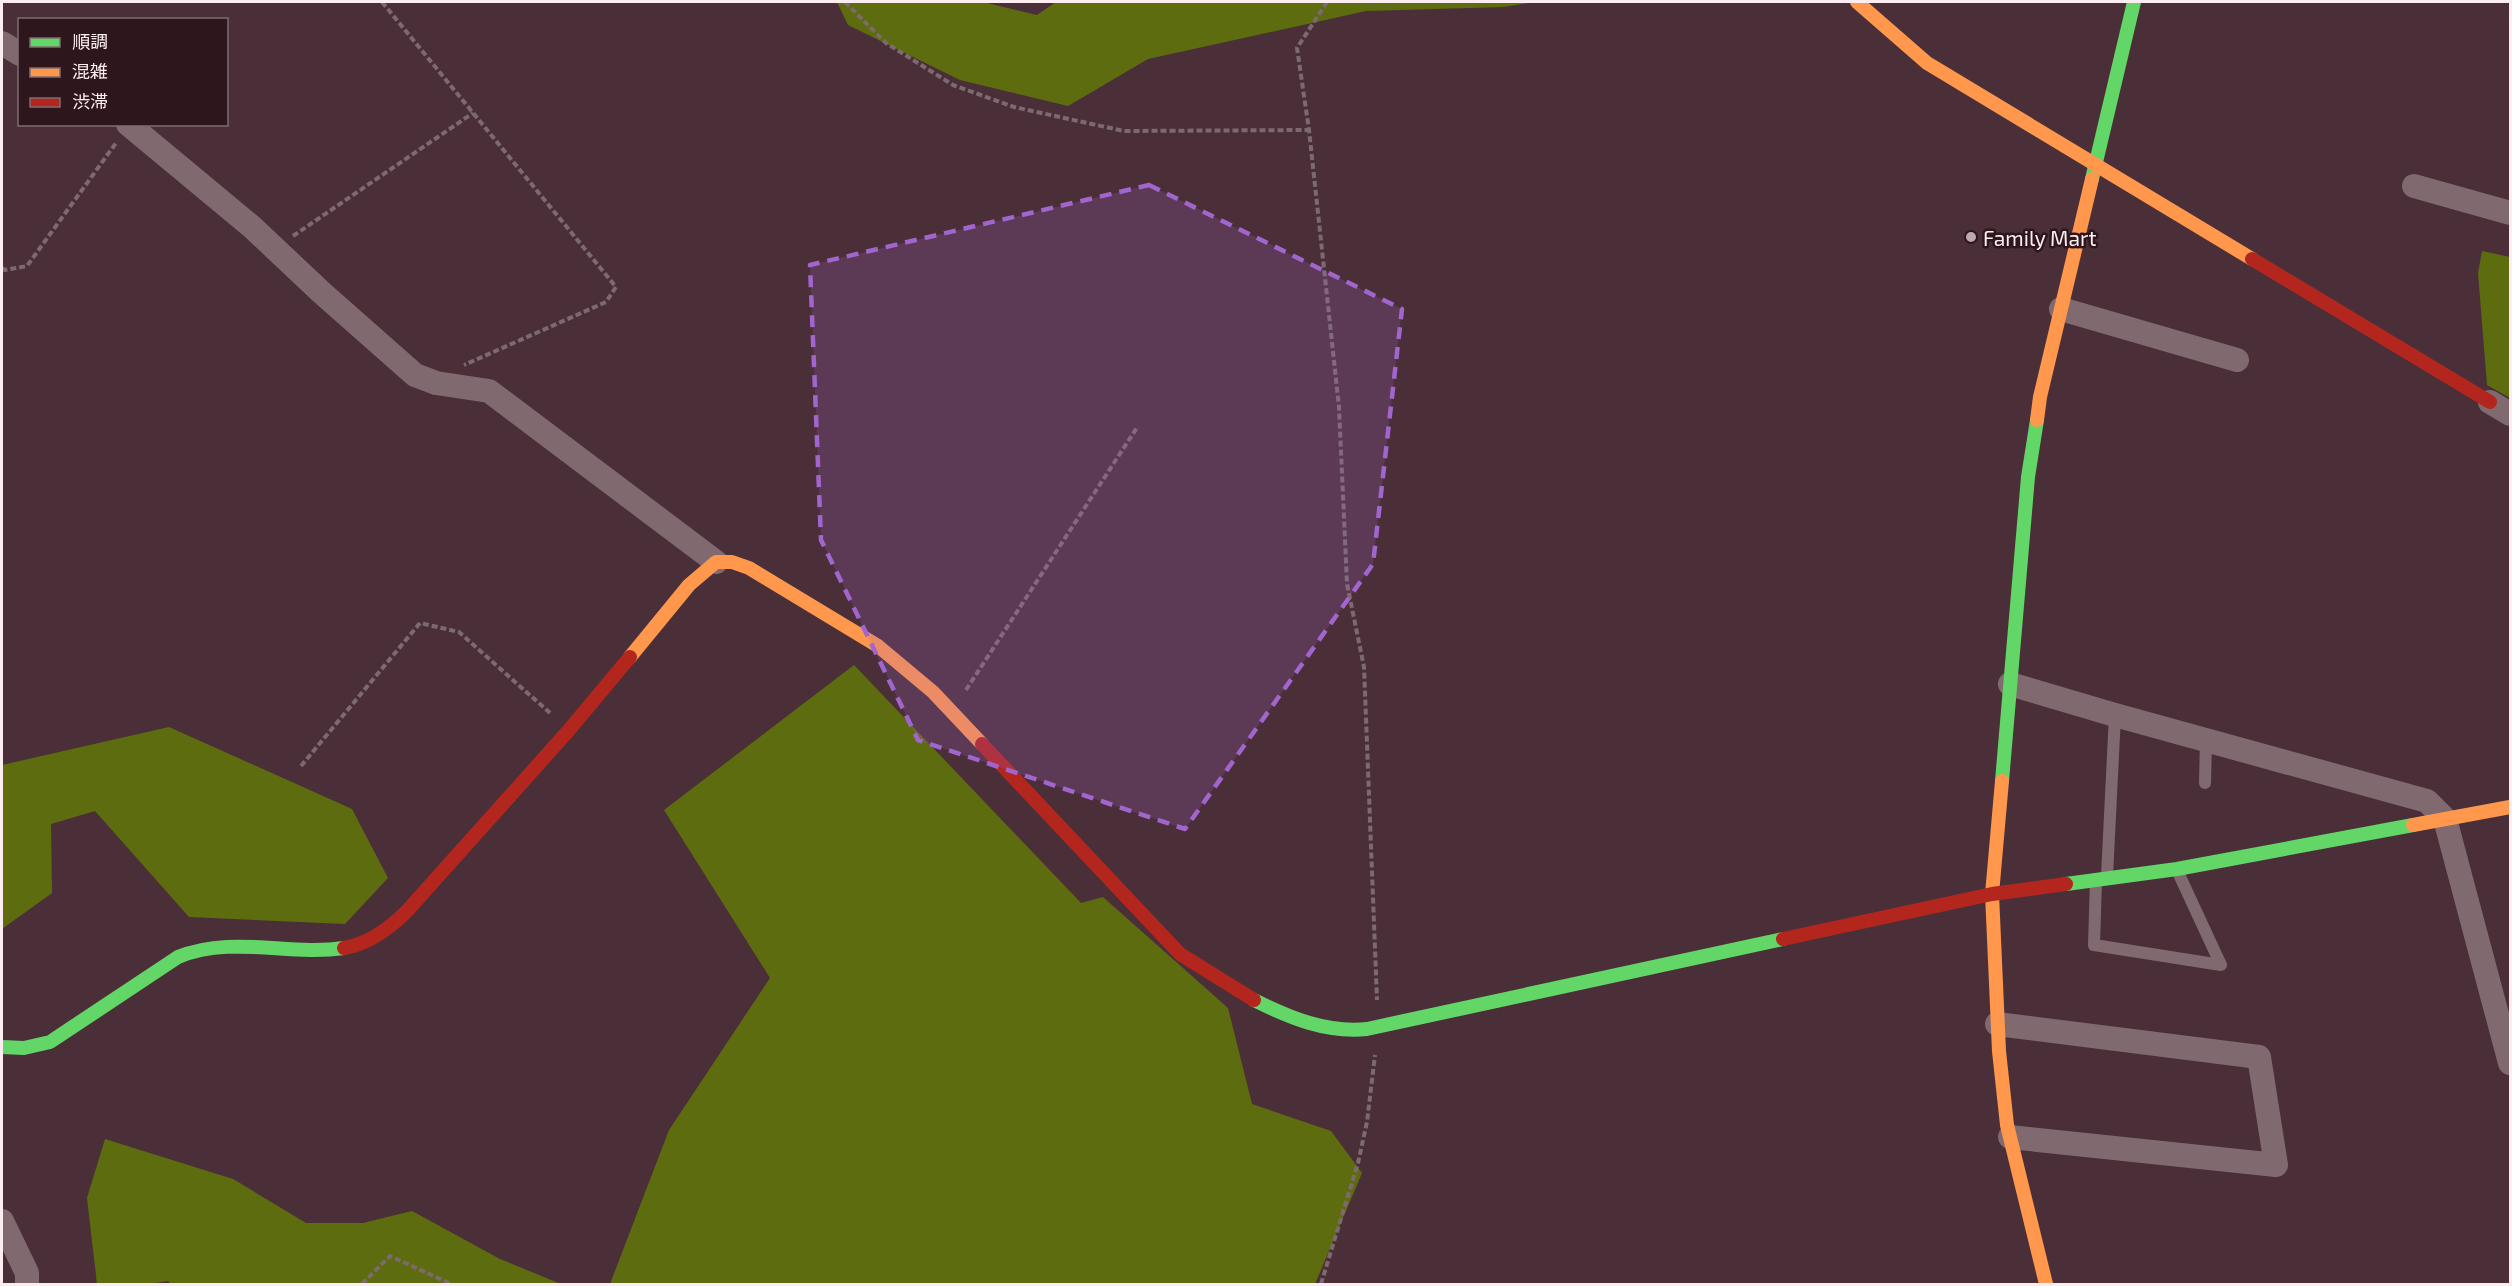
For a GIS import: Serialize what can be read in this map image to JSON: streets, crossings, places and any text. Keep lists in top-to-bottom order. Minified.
{"places":["Family Mart"],"legend":["順調","混雑","渋滞"]}
